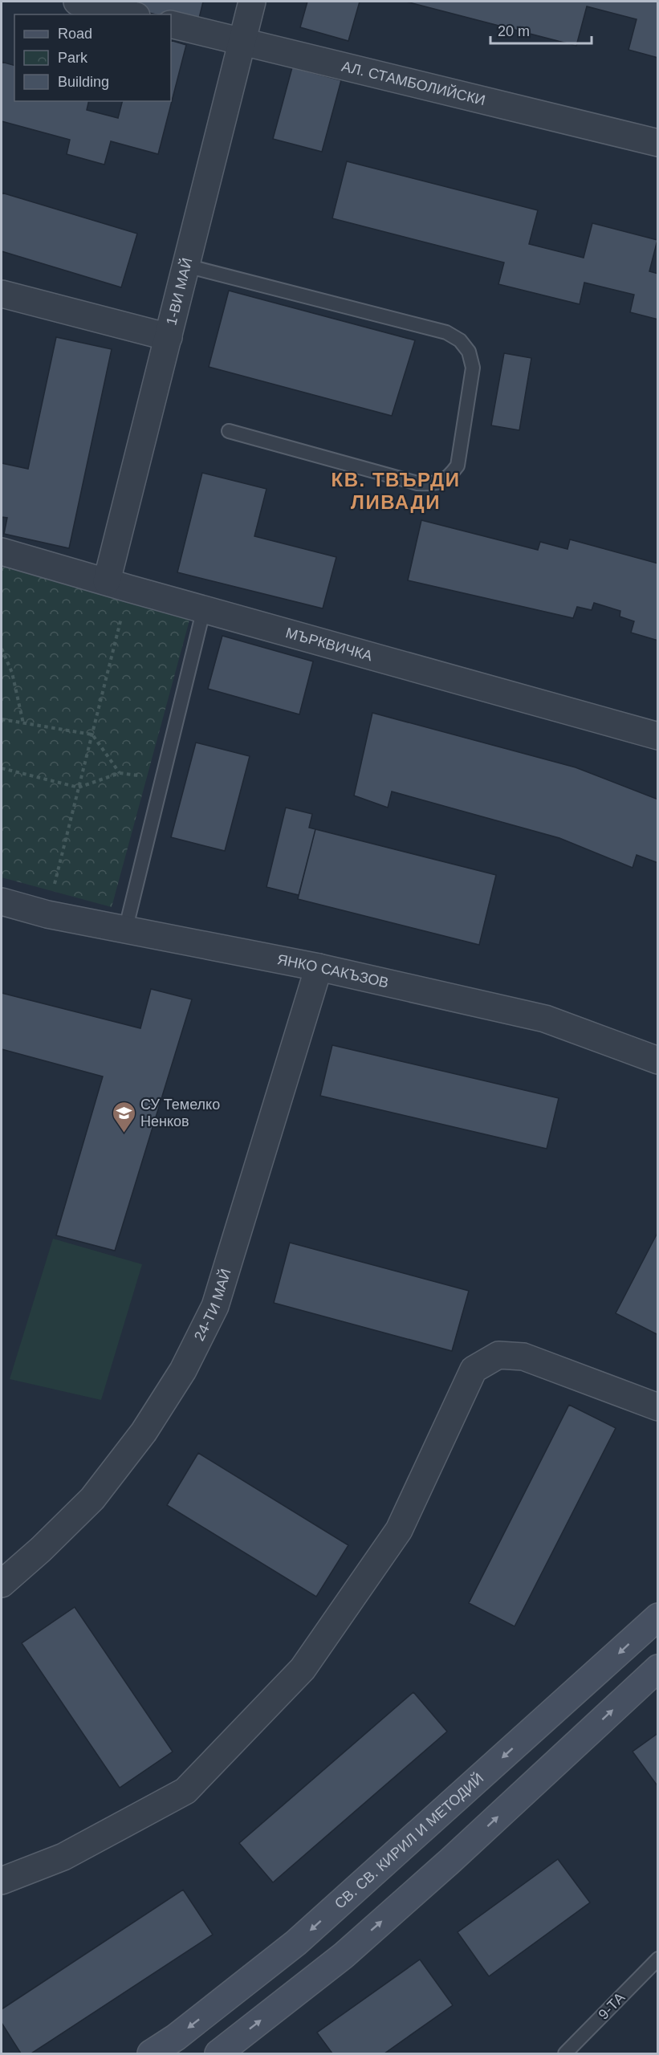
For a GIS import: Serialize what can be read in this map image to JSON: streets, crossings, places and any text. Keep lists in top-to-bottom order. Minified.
{"streets":{"main road":["СВ. СВ. КИРИЛ И МЕТОДИЙ"],"street":["АЛ. СТАМБОЛИЙСКИ","1-ВИ МАЙ","МЪРКВИЧКА","ЯНКО САКЪЗОВ","24-ТИ МАЙ"],"lane":["9-ТА"]},"crossings":[["АЛ. СТАМБОЛИЙСКИ","1-ВИ МАЙ"],["1-ВИ МАЙ","МЪРКВИЧКА"],["ЯНКО САКЪЗОВ","24-ТИ МАЙ"]],"districts":["КВ. ТВЪРДИ ЛИВАДИ"],"places":{"school or university":["СУ Темелко Ненков"]},"legend":["Road","Park","Building"],"scale_bar":"20 m"}
